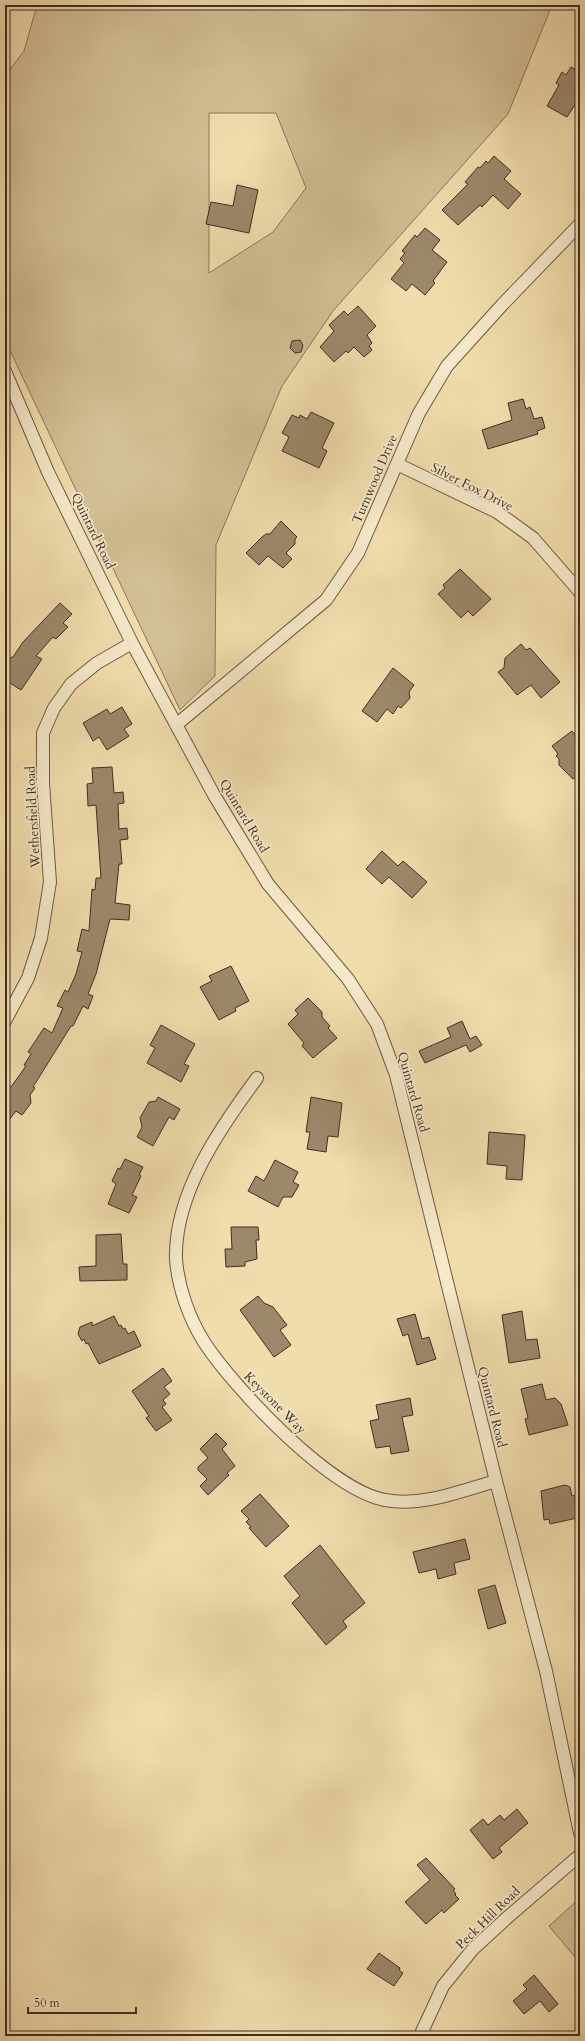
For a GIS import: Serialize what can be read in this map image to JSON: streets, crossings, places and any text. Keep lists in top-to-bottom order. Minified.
{"streets":{"street":["Turnwood Drive","Silver Fox Drive","Quintard Road","Wethersfield Road","Keystone Way","Peck Hill Road"]},"crossings":[["Turnwood Drive","Silver Fox Drive"],["Turnwood Drive","Quintard Road"],["Quintard Road","Wethersfield Road"],["Quintard Road","Keystone Way"]],"scale_bar":"50 m"}
